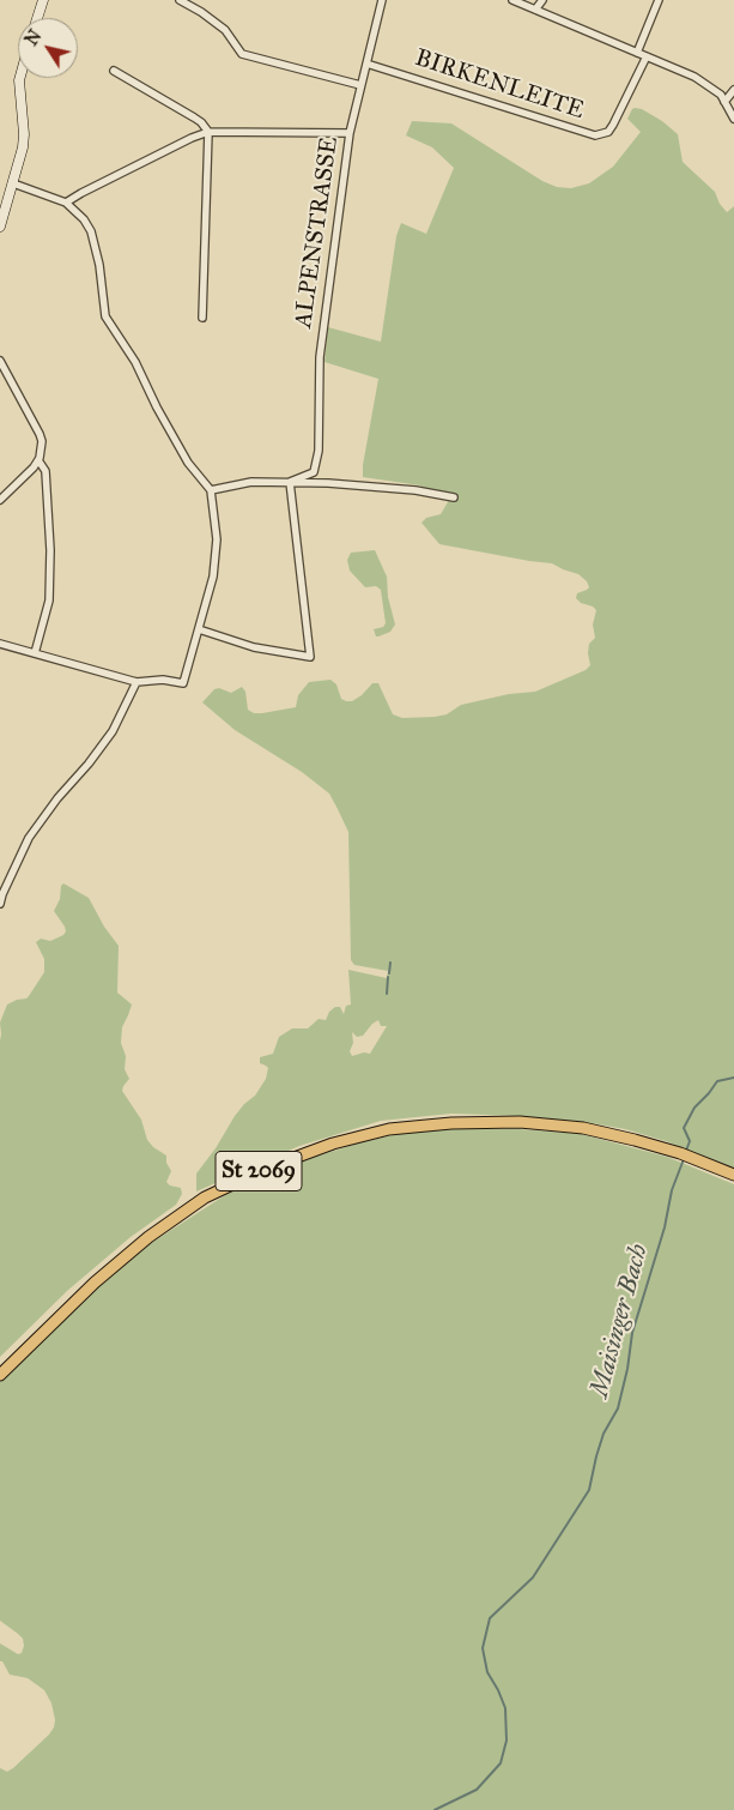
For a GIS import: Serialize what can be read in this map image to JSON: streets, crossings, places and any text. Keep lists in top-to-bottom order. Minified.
{"streets":{"main road":["St 2069"],"street":["BIRKENLEITE","ALPENSTRASSE"]},"crossings":[["BIRKENLEITE","ALPENSTRASSE"]],"water":["Maisinger Bach"],"north":"top left"}
